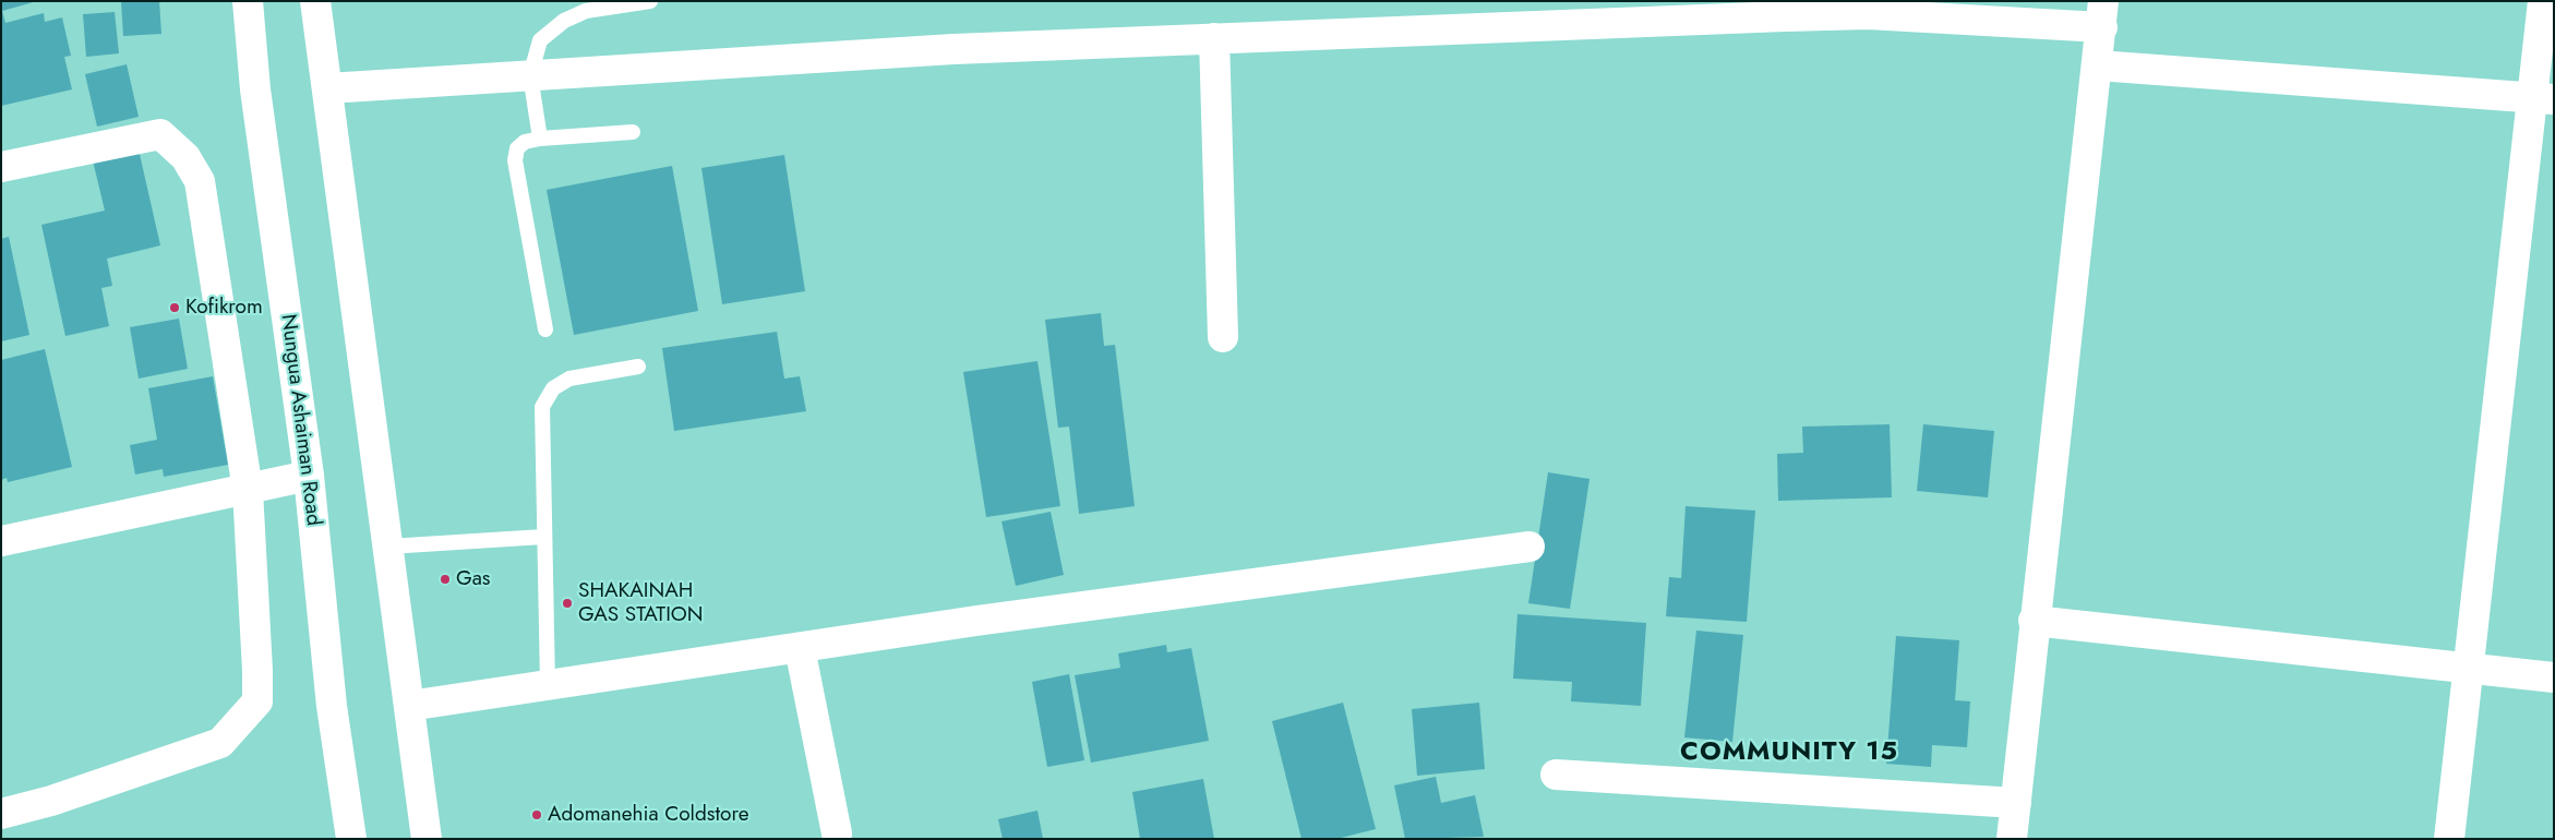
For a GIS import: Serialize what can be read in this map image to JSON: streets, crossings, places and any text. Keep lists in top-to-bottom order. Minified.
{"streets":{"street":["Nungua Ashaiman Road"]},"districts":["COMMUNITY 15"],"places":["Kofikrom","Gas","SHAKAINAH GAS STATION","Adomanehia Coldstore"]}
